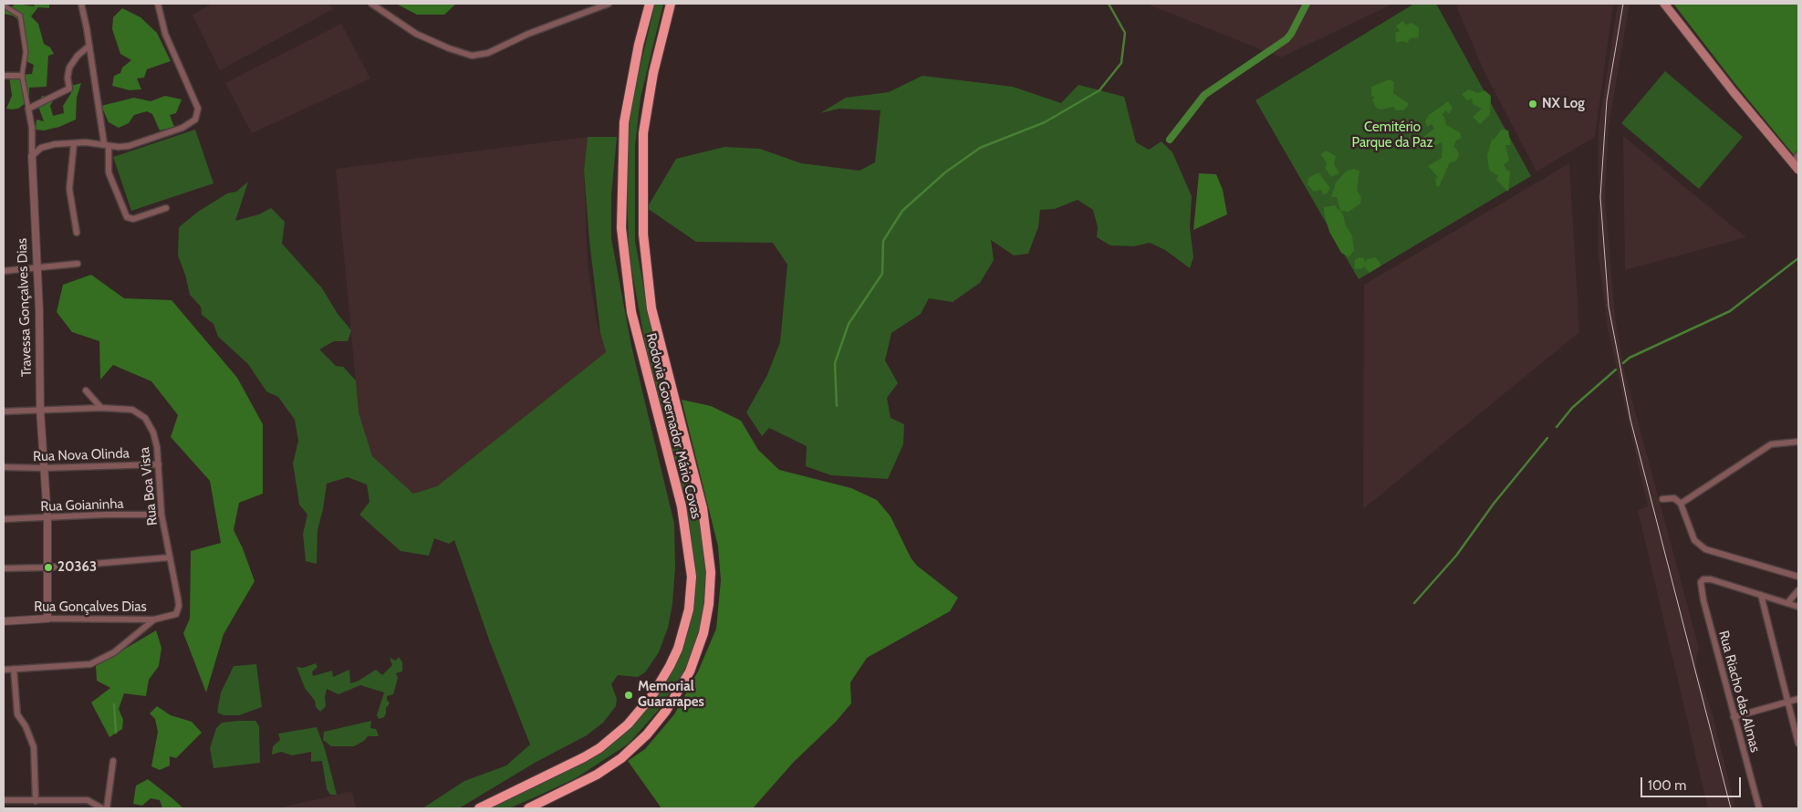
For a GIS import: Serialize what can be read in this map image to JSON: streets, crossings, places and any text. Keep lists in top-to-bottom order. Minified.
{"streets":{"highway":["Rodovia Governador Mário Covas"],"street":["Travessa Gonçalves Dias","Rua Nova Olinda","Rua Boa Vista","Rua Goianinha","Rua Gonçalves Dias","Rua Riacho das Almas"]},"crossings":[["Travessa Gonçalves Dias","Rua Nova Olinda"],["Travessa Gonçalves Dias","Rua Boa Vista"],["Travessa Gonçalves Dias","Rua Goianinha"],["Travessa Gonçalves Dias","Rua Gonçalves Dias"],["Rua Nova Olinda","Rua Boa Vista"],["Rua Boa Vista","Rua Goianinha"],["Rua Boa Vista","Rua Gonçalves Dias"]],"parks":["Cemitério Parque da Paz"],"places":["NX Log","20363","Memorial Guararapes"],"scale_bar":"100 m"}
